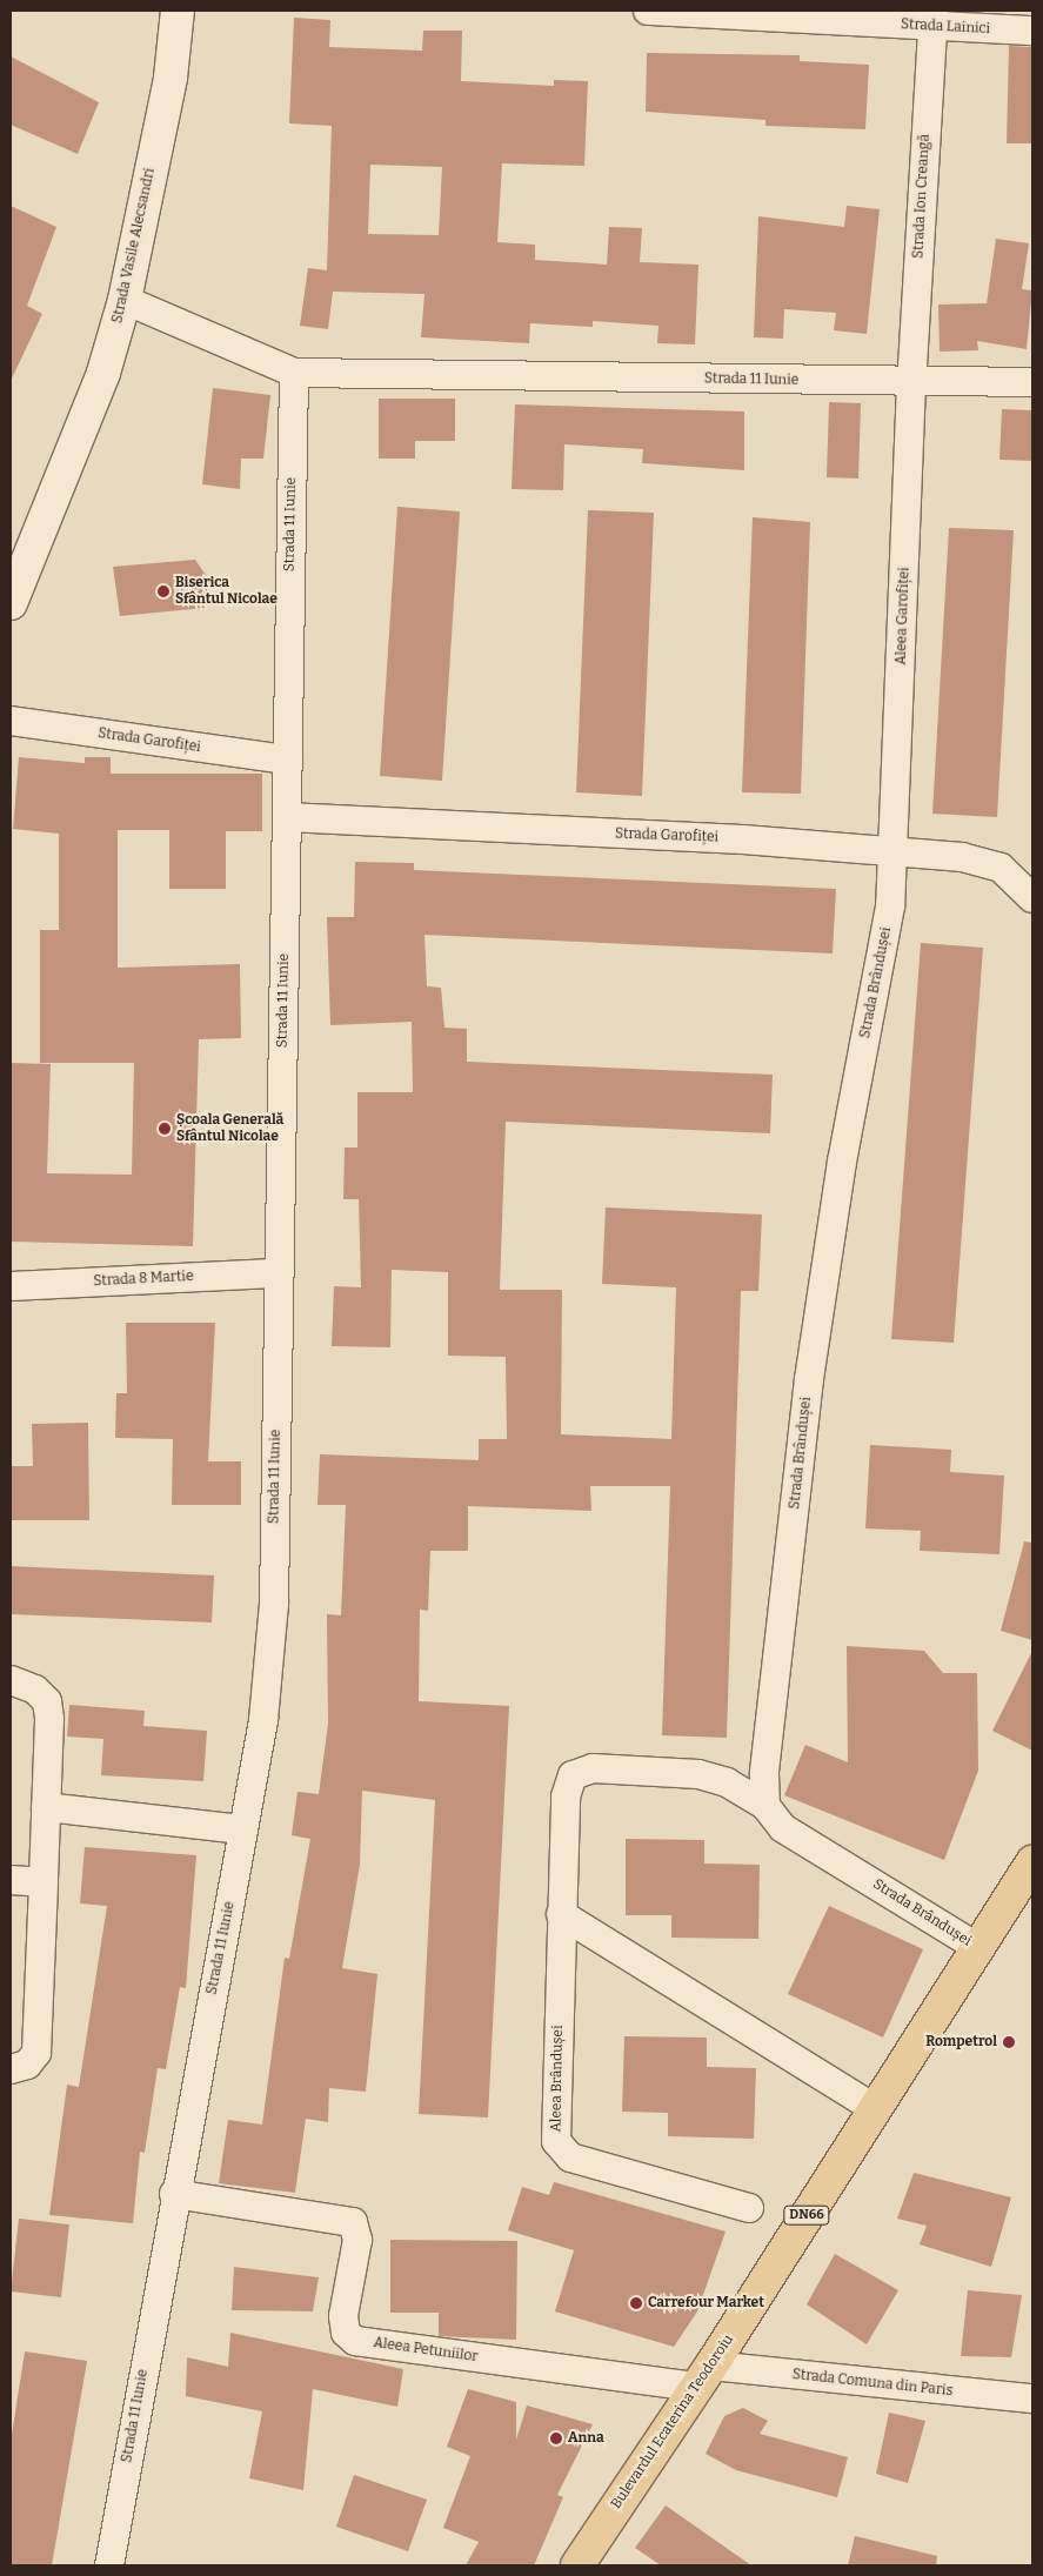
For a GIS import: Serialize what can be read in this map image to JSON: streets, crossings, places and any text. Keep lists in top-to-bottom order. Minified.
{"streets":{"main road":["DN66","Bulevardul Ecaterina Teodoroiu"],"street":["Strada Lainici","Strada Ion Creangă","Strada Vasile Alecsandri","Strada 11 Iunie","Aleea Garofiței","Strada Garofiței","Strada Brândușei","Strada 8 Martie","Aleea Brândușei","Aleea Petuniilor","Strada Comuna din Paris"]},"crossings":[["Strada Lainici","Strada Ion Creangă"],["Strada Ion Creangă","Strada 11 Iunie"],["Strada Ion Creangă","Aleea Garofiței"],["Strada Vasile Alecsandri","Strada 11 Iunie"],["Strada 11 Iunie","Aleea Garofiței"],["Strada 11 Iunie","Strada Garofiței"],["Strada 11 Iunie","Strada 8 Martie"],["Strada 11 Iunie","Aleea Petuniilor"],["Aleea Garofiței","Strada Garofiței"],["Aleea Garofiței","Strada Brândușei"],["Strada Garofiței","Strada Brândușei"],["Strada Brândușei","Aleea Brândușei"],["Strada Brândușei","Bulevardul Ecaterina Teodoroiu"],["Aleea Petuniilor","Strada Comuna din Paris"],["Aleea Petuniilor","Bulevardul Ecaterina Teodoroiu"],["Strada Comuna din Paris","Bulevardul Ecaterina Teodoroiu"]],"places":["Biserica Sfântul Nicolae","Școala Generală Sfântul Nicolae","Rompetrol","Carrefour Market","Anna"]}
